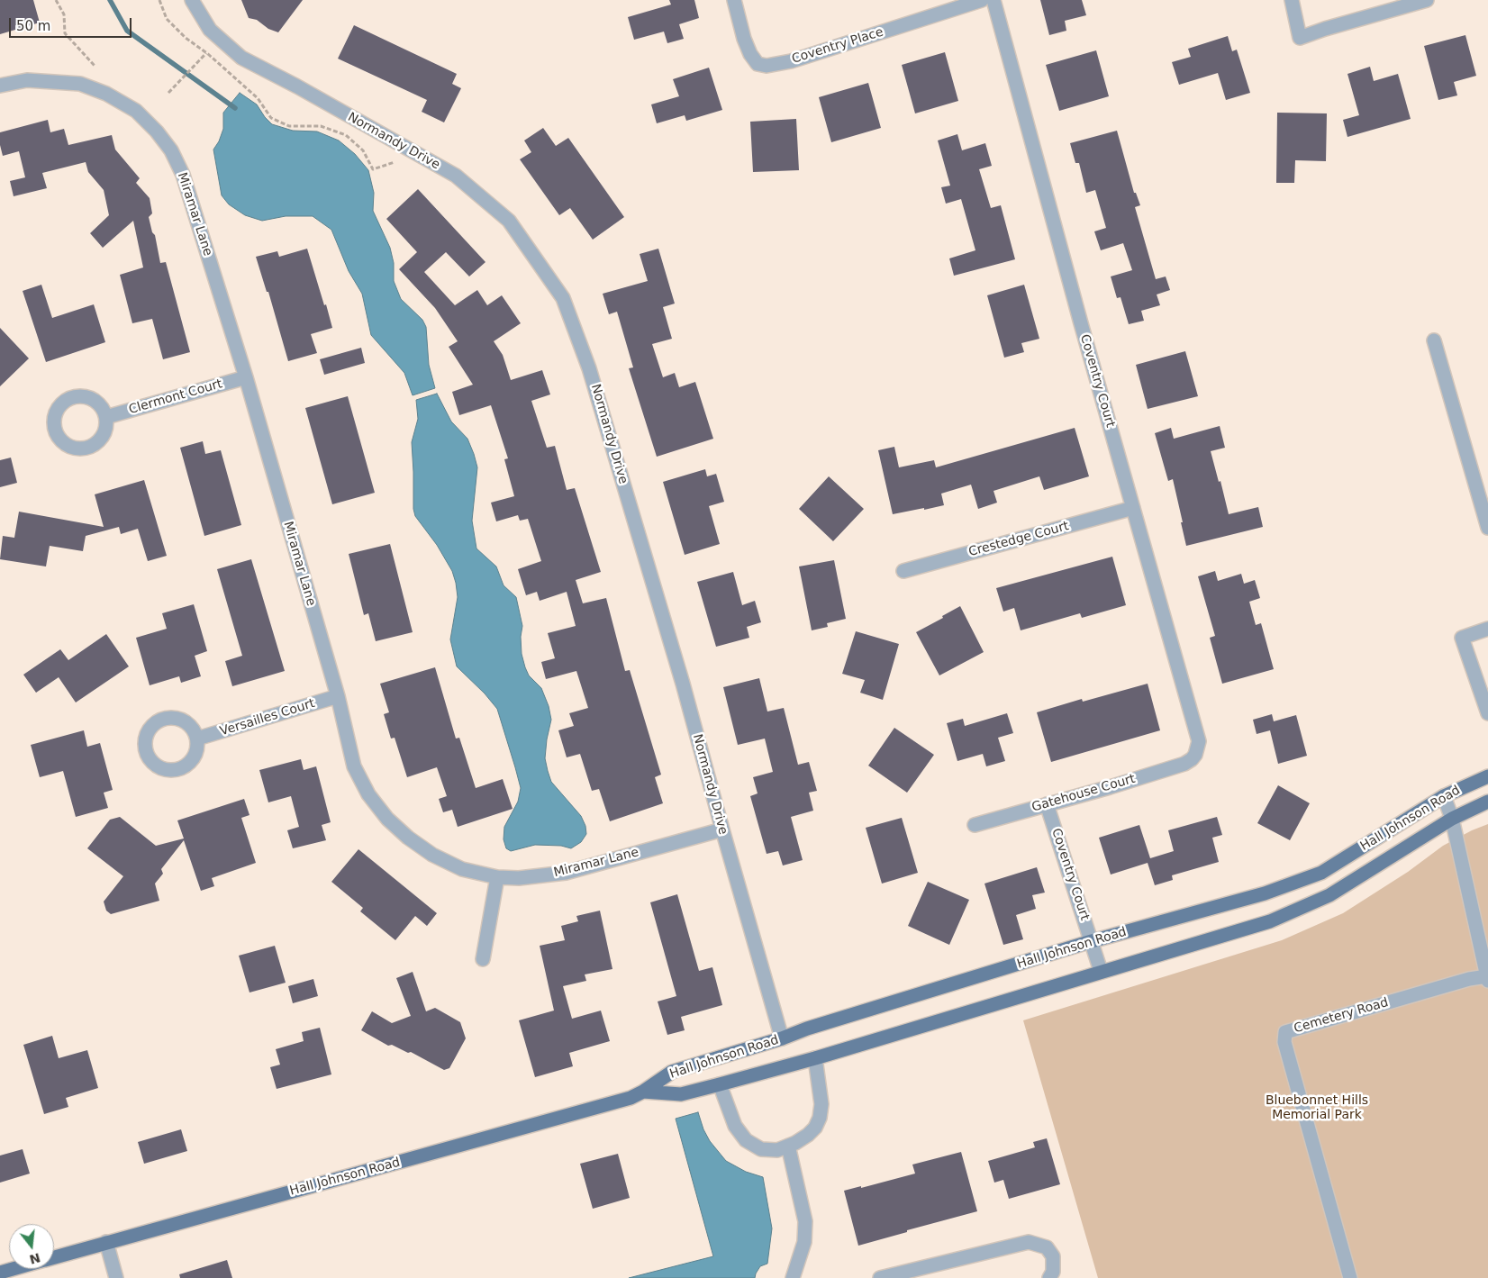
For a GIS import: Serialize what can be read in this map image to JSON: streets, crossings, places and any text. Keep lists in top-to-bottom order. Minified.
{"streets":{"main road":["Hall Johnson Road"],"street":["Coventry Place","Normandy Drive","Miramar Lane","Coventry Court","Clermont Court","Crestedge Court","Versailles Court","Gatehouse Court","Cemetery Road"]},"crossings":[["Normandy Drive","Miramar Lane"],["Normandy Drive","Hall Johnson Road"],["Miramar Lane","Clermont Court"],["Miramar Lane","Versailles Court"],["Coventry Court","Crestedge Court"],["Coventry Court","Gatehouse Court"],["Coventry Court","Hall Johnson Road"],["Hall Johnson Road","Cemetery Road"]],"parks":["Bluebonnet Hills Memorial Park"],"scale_bar":"50 m","north":"bottom"}
